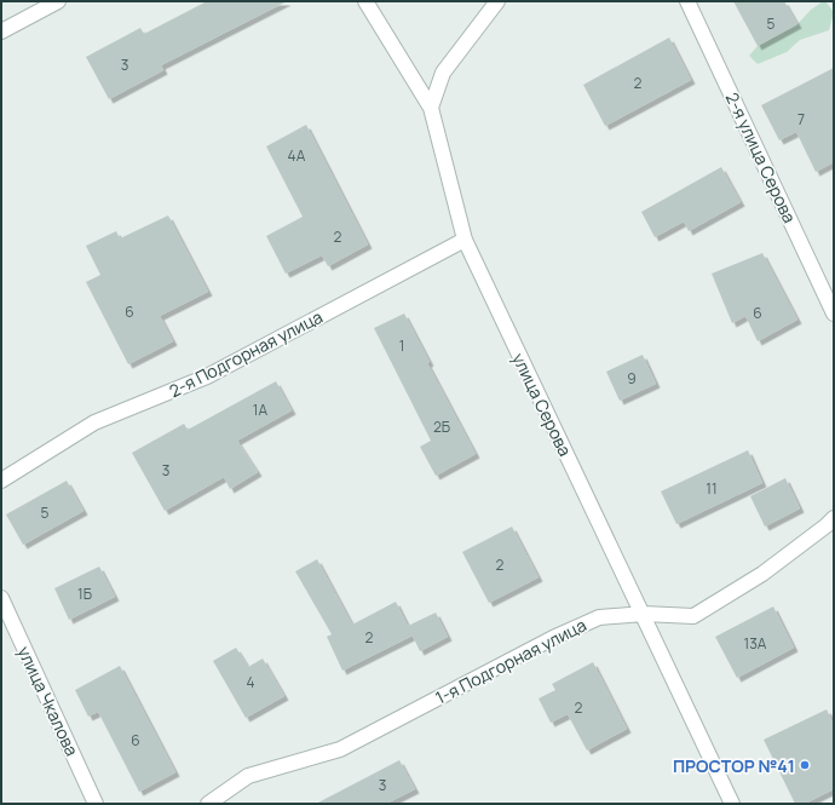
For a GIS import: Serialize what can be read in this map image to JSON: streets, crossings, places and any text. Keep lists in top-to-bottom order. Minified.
{"streets":{"street":["2-я улица Серова","2-я Подгорная улица","улица Серова","1-я Подгорная улица","улица Чкалова"]},"crossings":[["2-я Подгорная улица","улица Серова"],["улица Серова","1-я Подгорная улица"]],"places":["ПРОСТОР №41"],"house_numbers":["5","3","2","7","4А","2","6","6","1","9","1А","2Б","3","11","5","2","1Б","2","13А","4","2","6","3"]}
